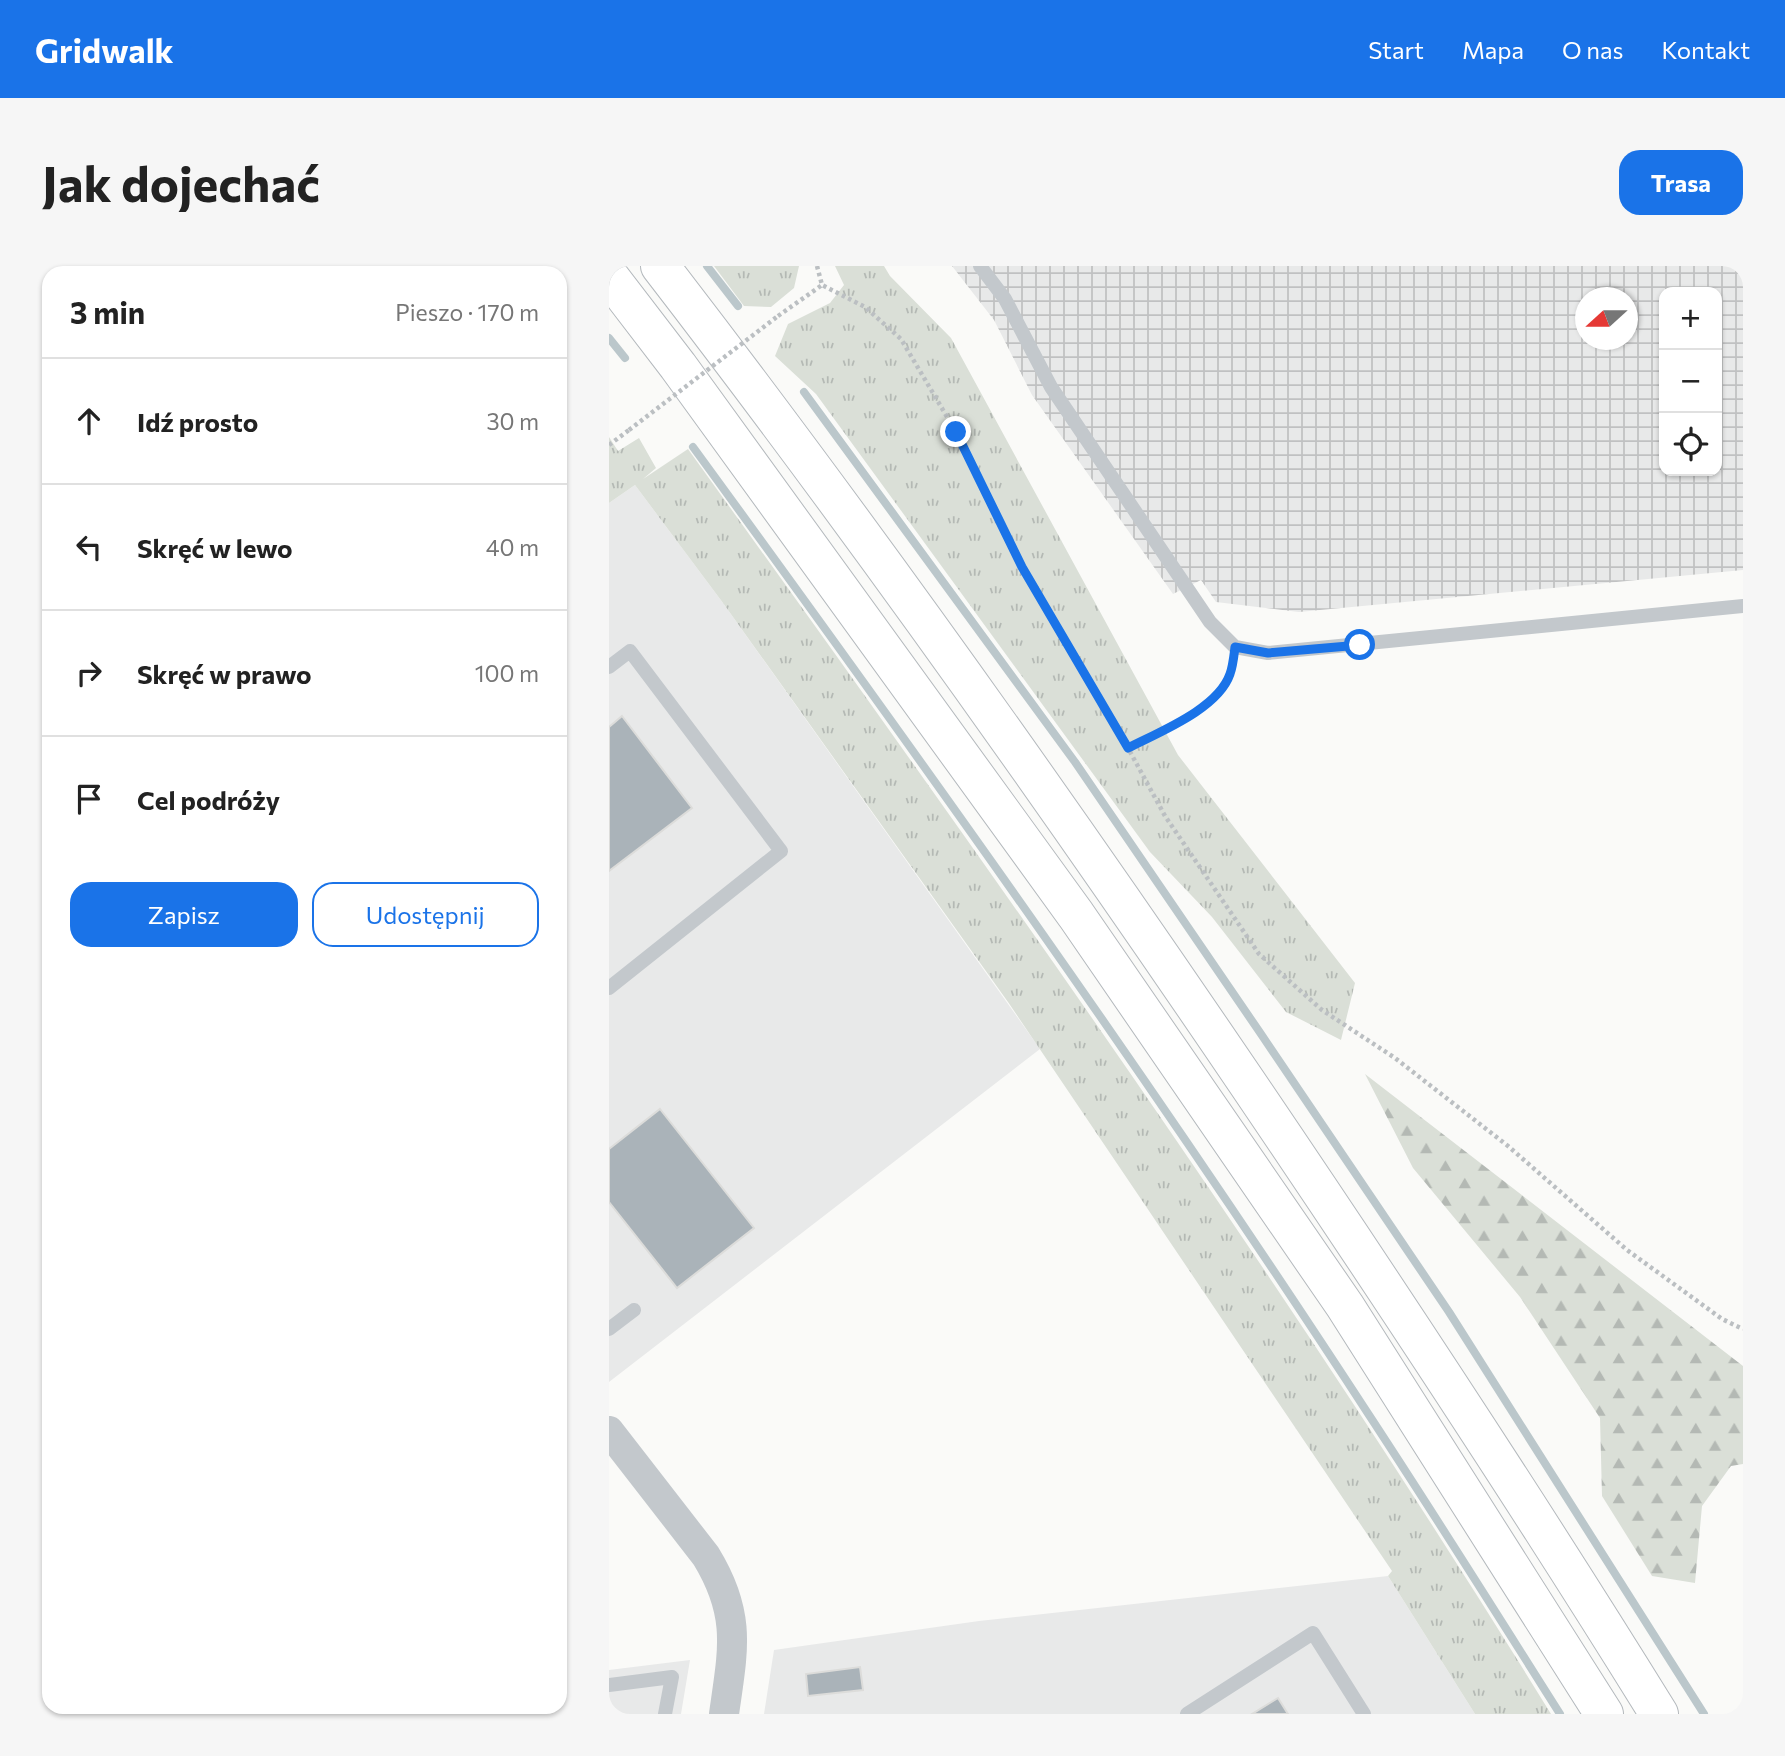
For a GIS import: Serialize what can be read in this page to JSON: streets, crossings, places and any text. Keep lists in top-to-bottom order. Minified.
{"north":"left","page":{"header":"Gridwalk","nav":["Start","Mapa","O nas","Kontakt"],"buttons":["Trasa",["Zapisz","Udostępnij"]],"title":"Jak dojechać","heading":["3 min","Pieszo · 170 m"],"map_buttons":["+","−"],"list":[["Idź prosto","30 m"],["Skręć w lewo","40 m"],["Skręć w prawo","100 m"],"Cel podróży"]}}
